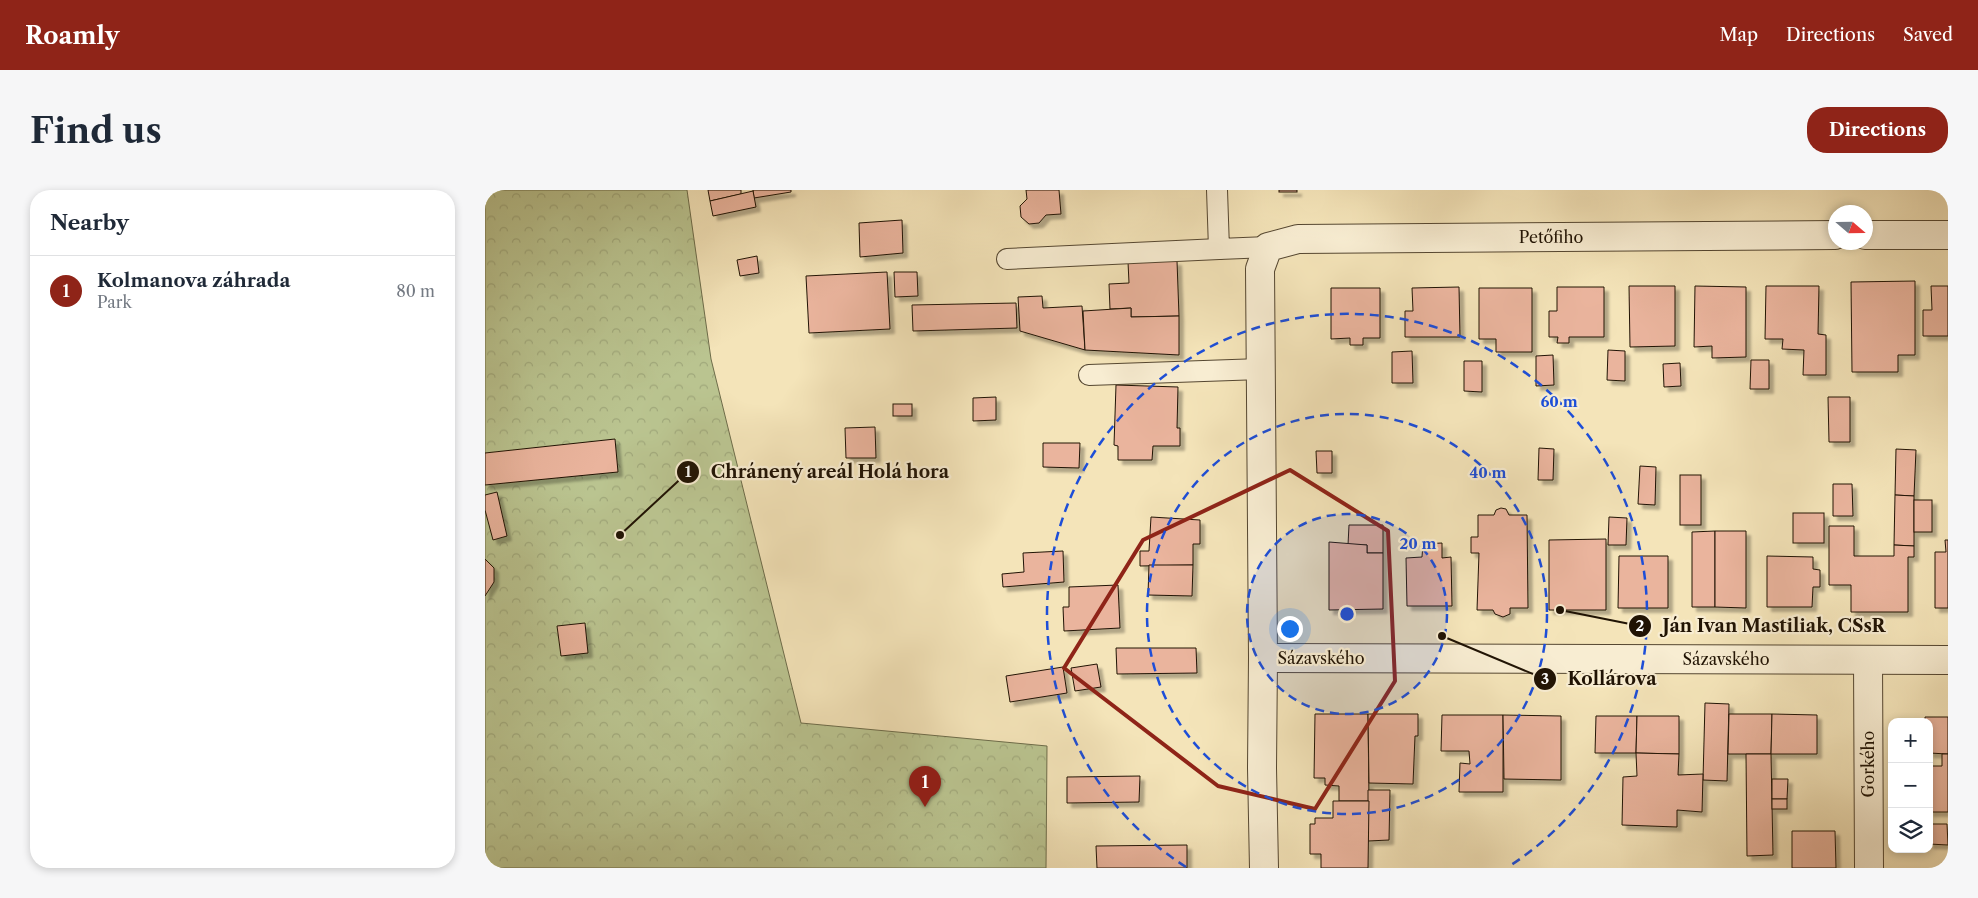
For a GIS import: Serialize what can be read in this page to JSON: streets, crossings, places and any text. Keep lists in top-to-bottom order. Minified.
{"streets":{"street":["Petőfiho","Sázavského","Gorkého"]},"crossings":[["Sázavského","Gorkého"]],"places":["Chránený areál Holá hora","Ján Ivan Mastiliak, CSsR","Kollárova"],"north":"right","page":{"header":"Roamly","nav":["Map","Directions","Saved"],"buttons":"Directions","title":"Find us","heading":"Nearby","list":[{"mark":"1","name":"Kolmanova záhrada","note":"Park","value":"80 m"}],"map_buttons":["+","−"],"pins":"1"},"rings":["60 m","40 m","20 m"]}
